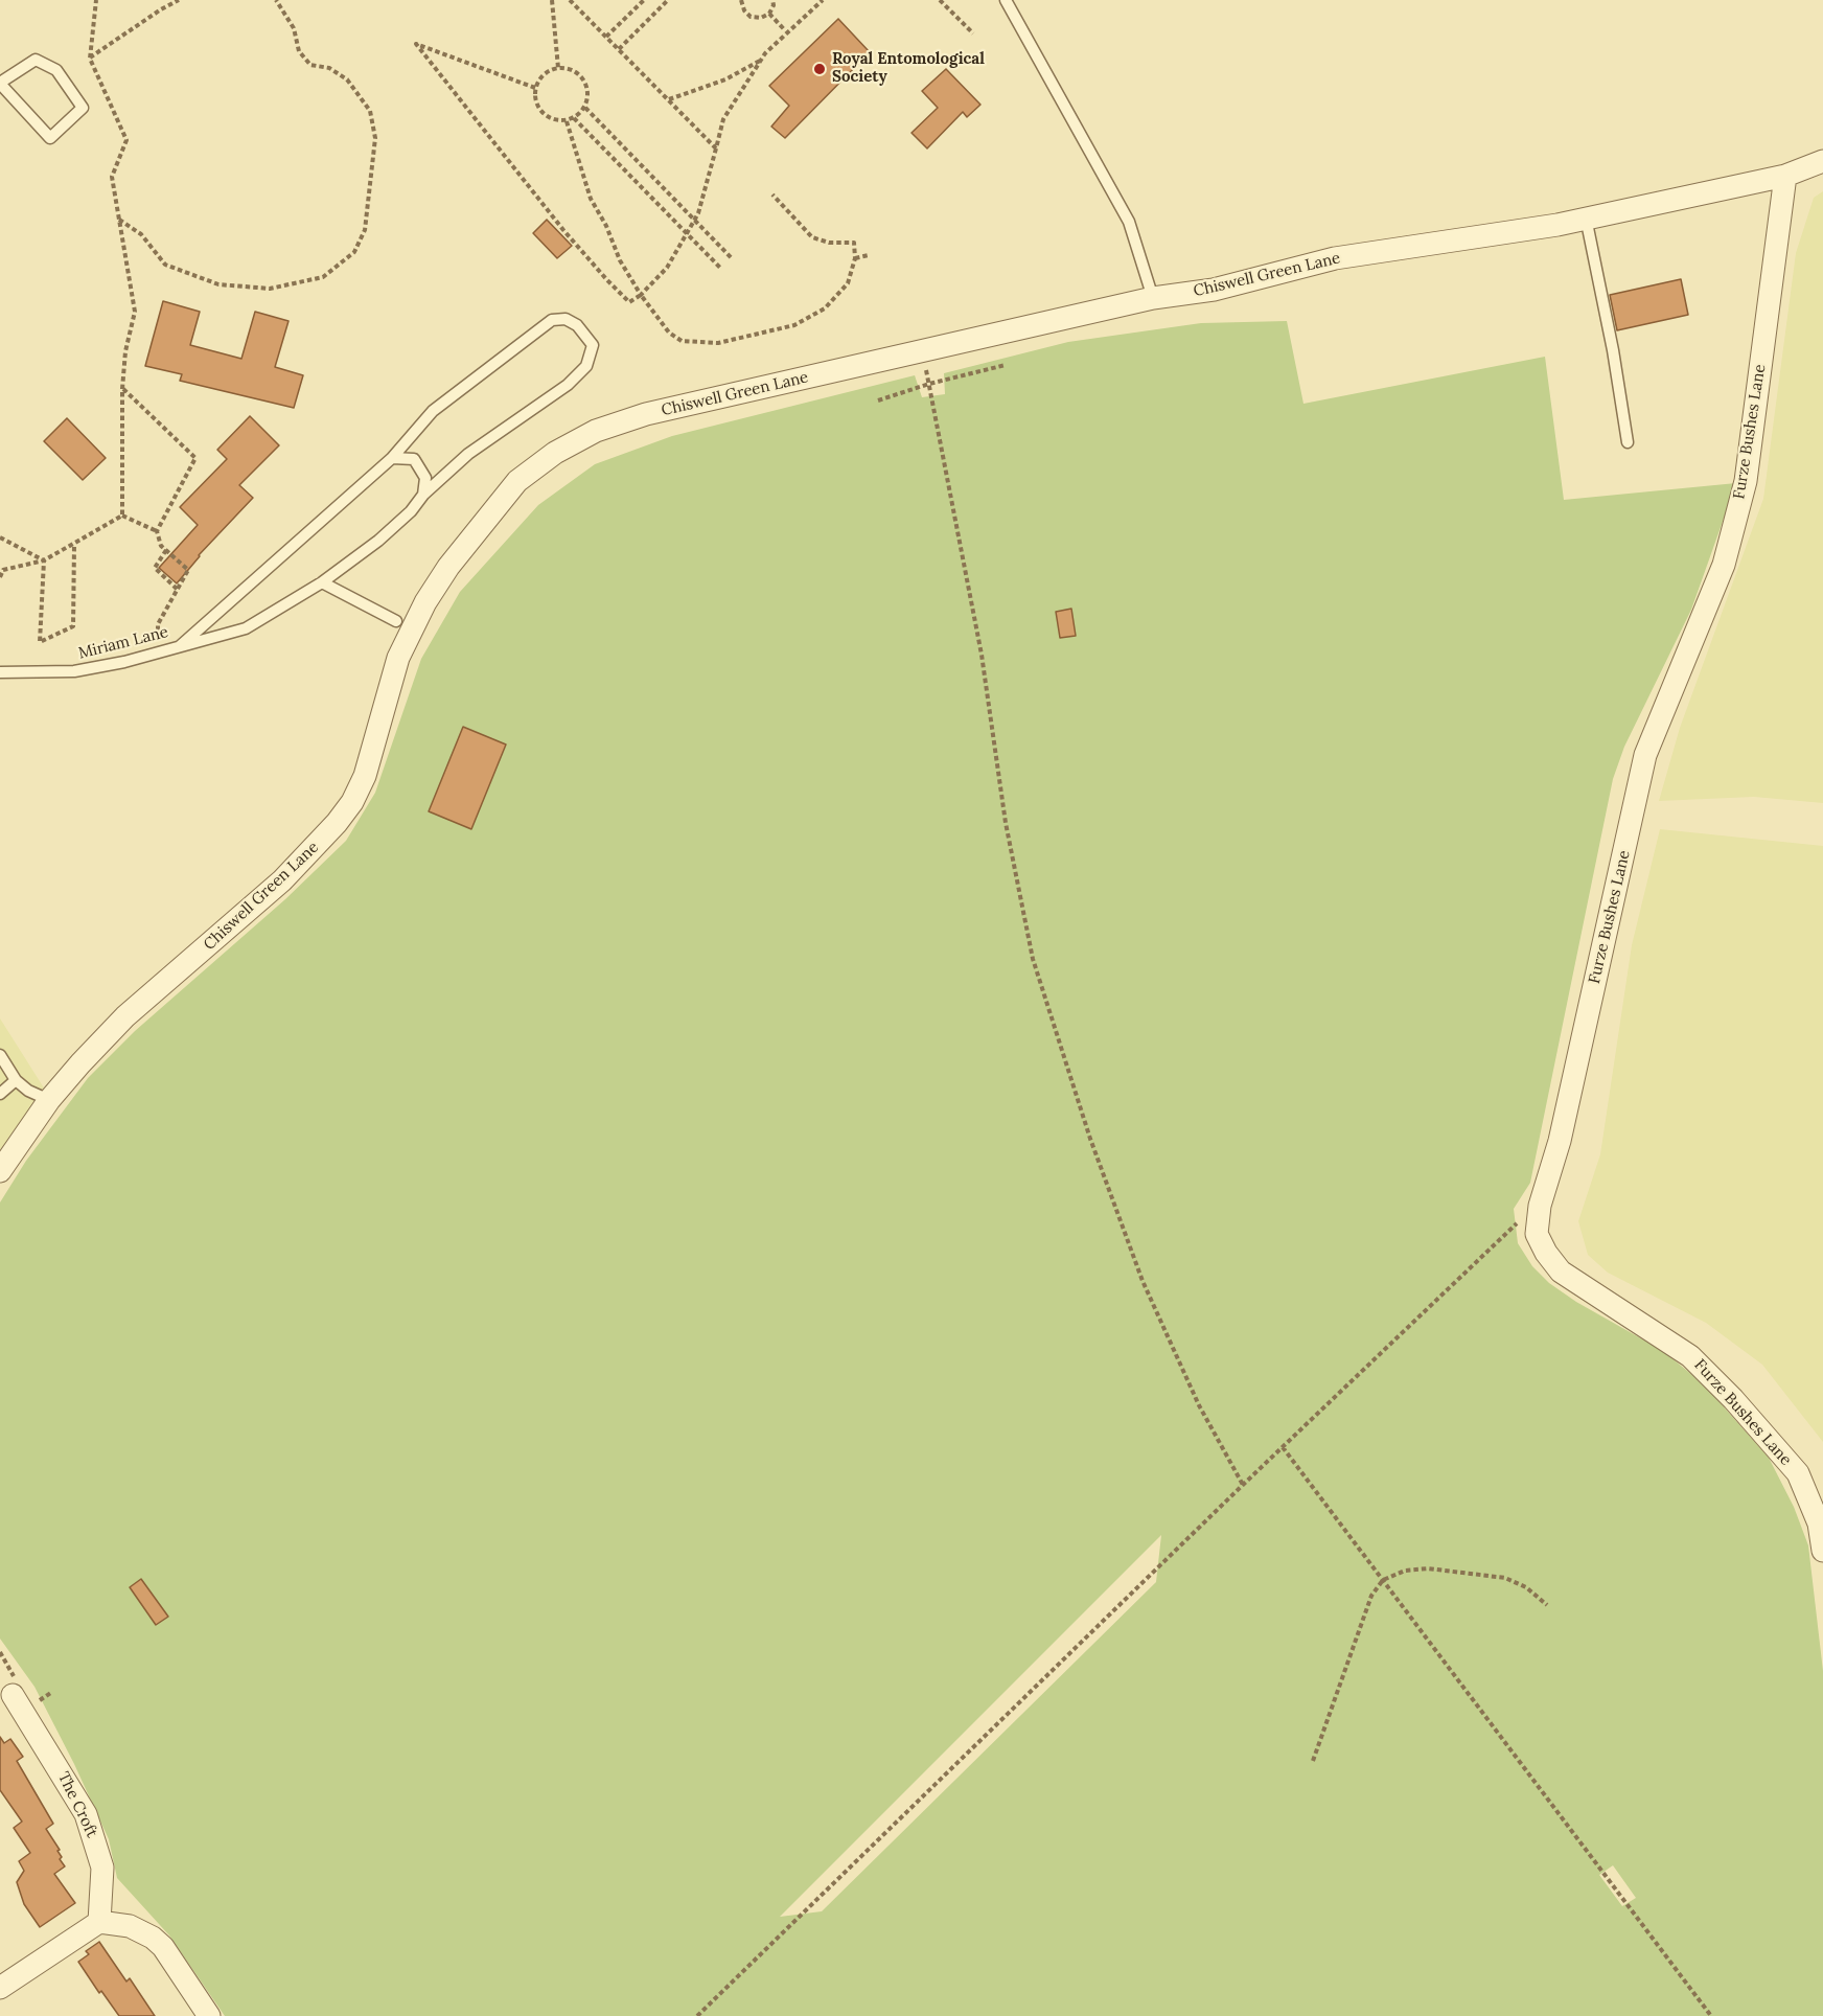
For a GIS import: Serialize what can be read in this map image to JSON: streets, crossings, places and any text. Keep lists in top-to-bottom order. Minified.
{"streets":{"street":["Chiswell Green Lane","Furze Bushes Lane","The Croft"],"lane":["Miriam Lane"]},"crossings":[["Chiswell Green Lane","Furze Bushes Lane"]],"places":["Royal Entomological Society"]}
